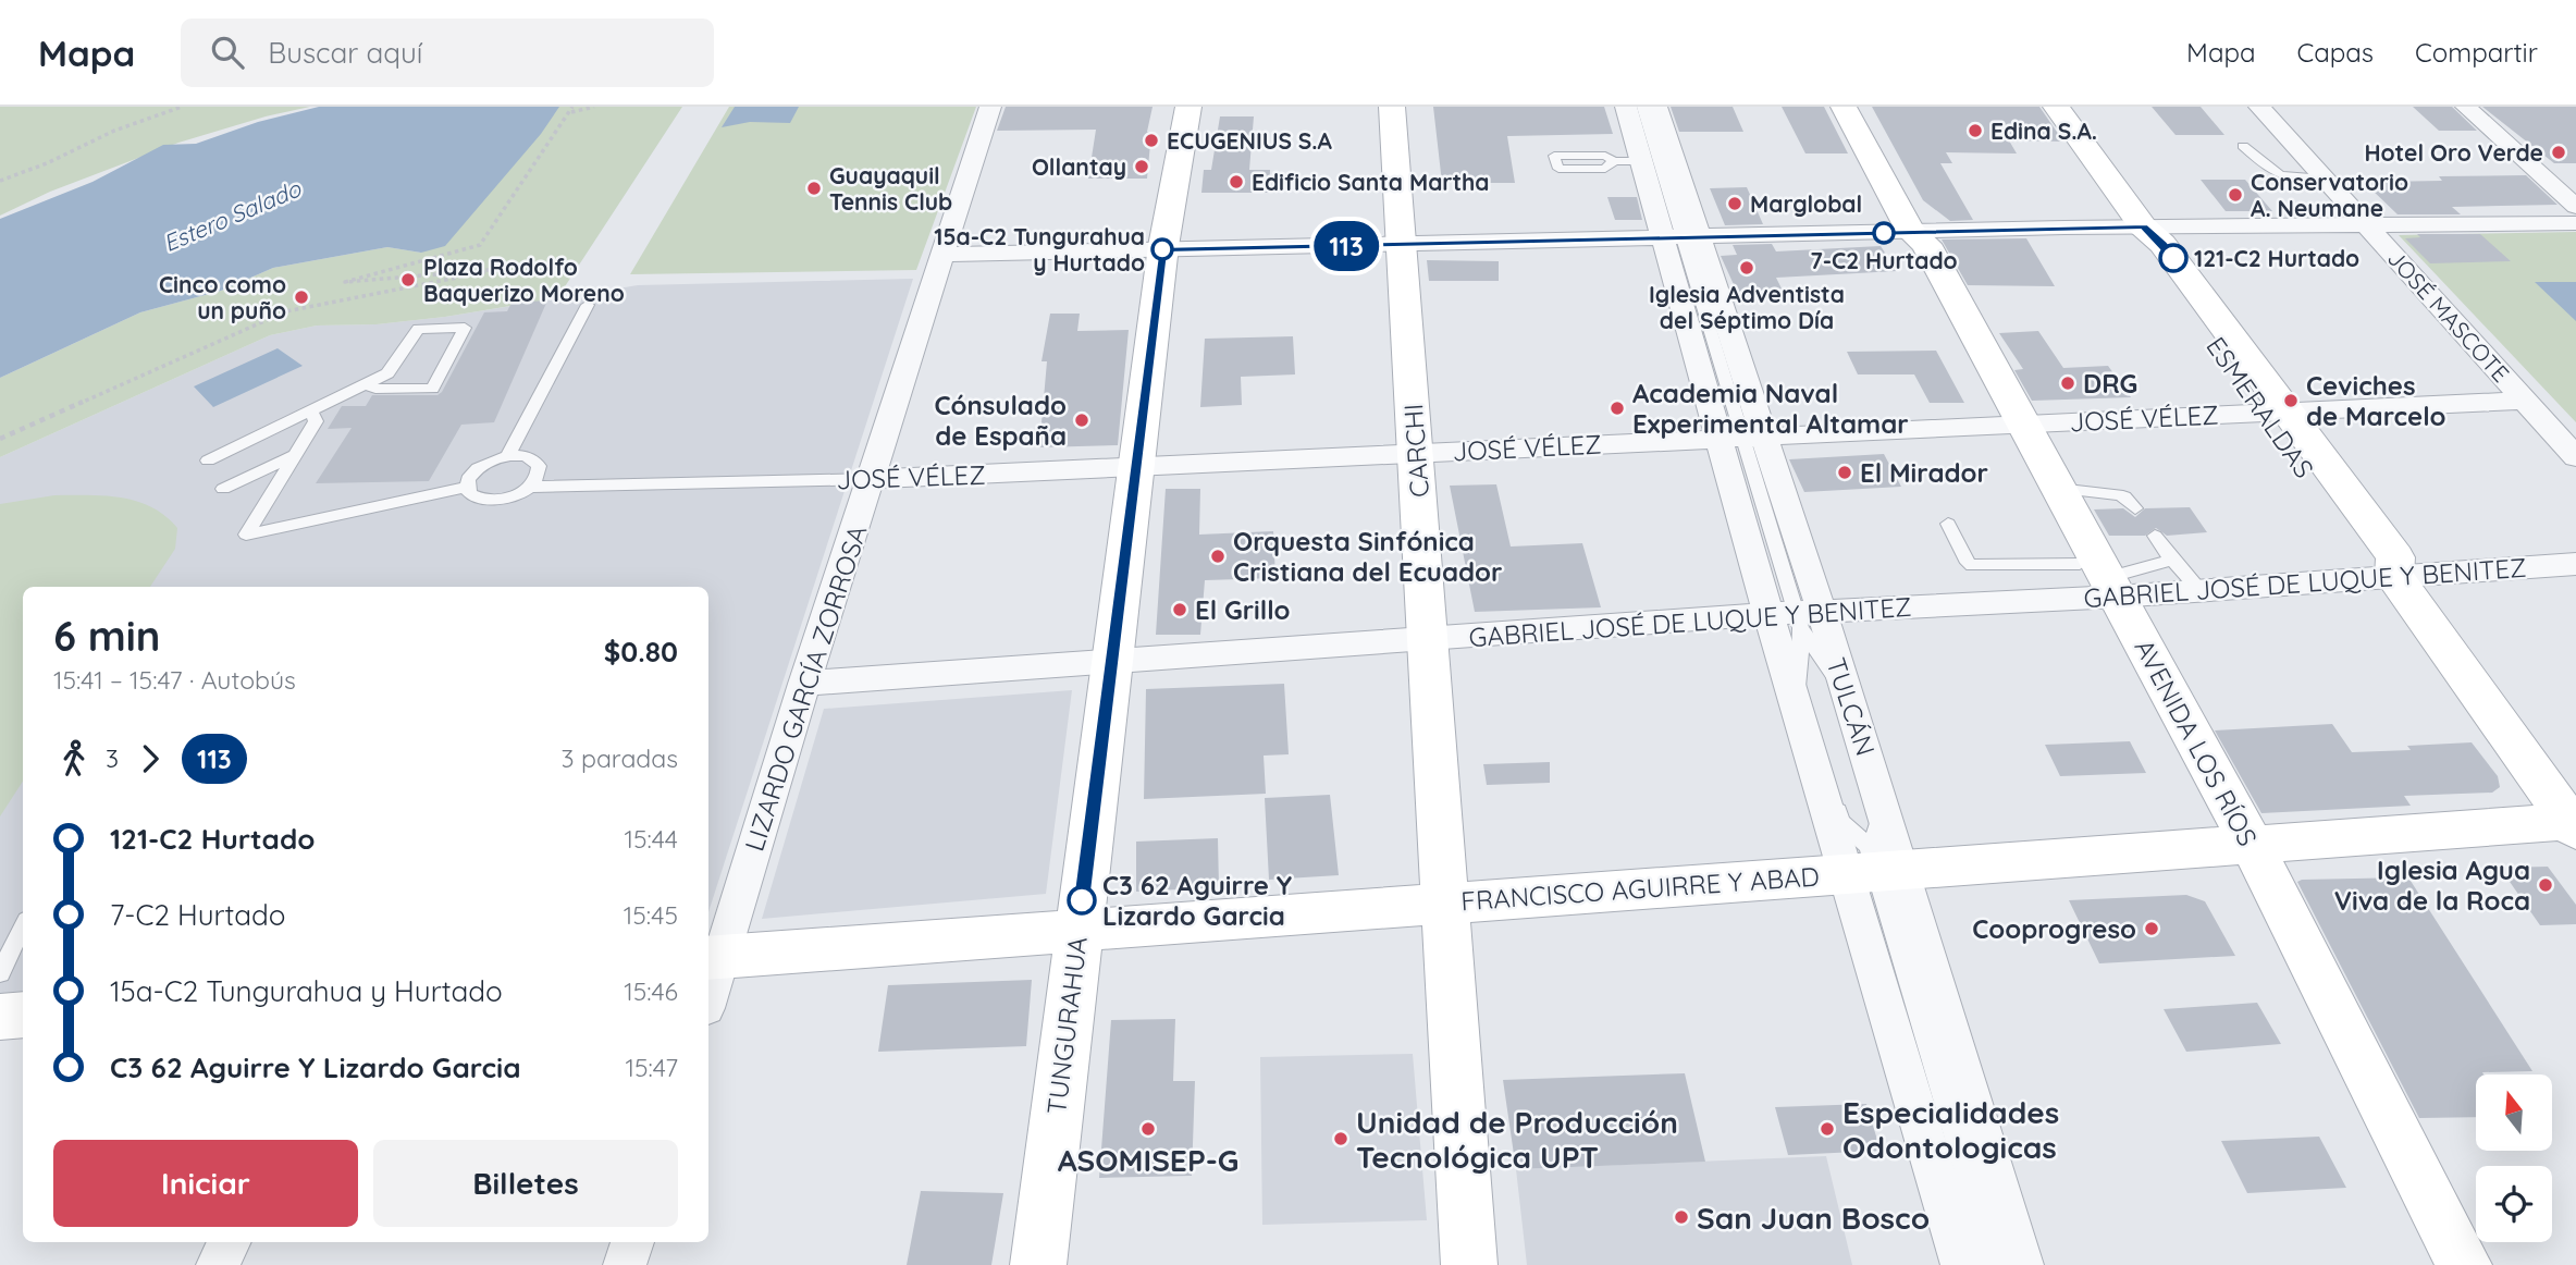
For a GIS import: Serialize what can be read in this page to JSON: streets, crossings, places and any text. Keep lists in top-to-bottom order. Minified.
{"streets":{"main road":["ESMERALDAS","CARCHI","AVENIDA LOS RÍOS","FRANCISCO AGUIRRE Y ABAD","TUNGURAHUA"],"street":["JOSÉ MASCOTE","JOSÉ VÉLEZ","GABRIEL JOSÉ DE LUQUE Y BENITEZ","LIZARDO GARCÍA ZORROSA","TULCÁN"]},"crossings":[["JOSÉ MASCOTE","JOSÉ VÉLEZ"],["ESMERALDAS","JOSÉ VÉLEZ"],["ESMERALDAS","GABRIEL JOSÉ DE LUQUE Y BENITEZ"],["ESMERALDAS","FRANCISCO AGUIRRE Y ABAD"],["JOSÉ VÉLEZ","CARCHI"],["JOSÉ VÉLEZ","LIZARDO GARCÍA ZORROSA"],["JOSÉ VÉLEZ","TULCÁN"],["JOSÉ VÉLEZ","AVENIDA LOS RÍOS"],["JOSÉ VÉLEZ","TUNGURAHUA"],["CARCHI","GABRIEL JOSÉ DE LUQUE Y BENITEZ"],["CARCHI","FRANCISCO AGUIRRE Y ABAD"],["GABRIEL JOSÉ DE LUQUE Y BENITEZ","LIZARDO GARCÍA ZORROSA"],["GABRIEL JOSÉ DE LUQUE Y BENITEZ","TULCÁN"],["GABRIEL JOSÉ DE LUQUE Y BENITEZ","AVENIDA LOS RÍOS"],["GABRIEL JOSÉ DE LUQUE Y BENITEZ","TUNGURAHUA"],["LIZARDO GARCÍA ZORROSA","FRANCISCO AGUIRRE Y ABAD"],["TULCÁN","FRANCISCO AGUIRRE Y ABAD"],["AVENIDA LOS RÍOS","FRANCISCO AGUIRRE Y ABAD"],["FRANCISCO AGUIRRE Y ABAD","TUNGURAHUA"]],"water":["Estero Salado"],"places":["Edina S.A.","ECUGENIUS S.A","Hotel Oro Verde","Ollantay","Edificio Santa Martha","Guayaquil Tennis Club","Conservatorio A. Neumane","Marglobal","7-C2 Hurtado","15a-C2 Tungurahua y Hurtado","121-C2 Hurtado","Iglesia Adventista del Séptimo Día","Plaza Rodolfo Baquerizo Moreno","Cinco como un puño","DRG","Ceviches de Marcelo","Academia Naval Experimental Altamar","Cónsulado de España","El Mirador","Orquesta Sinfónica Cristiana del Ecuador","El Grillo","Iglesia Agua Viva de la Roca","C3 62 Aguirre Y Lizardo Garcia","Cooprogreso","ASOMISEP-G","Especialidades Odontologicas","Unidad de Producción Tecnológica UPT","San Juan Bosco"],"lines":["bus line 113"],"north":"top","page":{"header":"Mapa","search":"Buscar aquí","nav":["Mapa","Capas","Compartir"],"on_map":"113","heading":["6 min","15:41 – 15:47 · Autobús","$0.80"],"legs":["3","113","3 paradas"],"list":[{"name":"121-C2 Hurtado","value":"15:44"},{"name":"7-C2 Hurtado","value":"15:45"},{"name":"15a-C2 Tungurahua y Hurtado","value":"15:46"},{"name":"C3 62 Aguirre Y Lizardo Garcia","value":"15:47"}],"buttons":["Iniciar","Billetes"]}}
